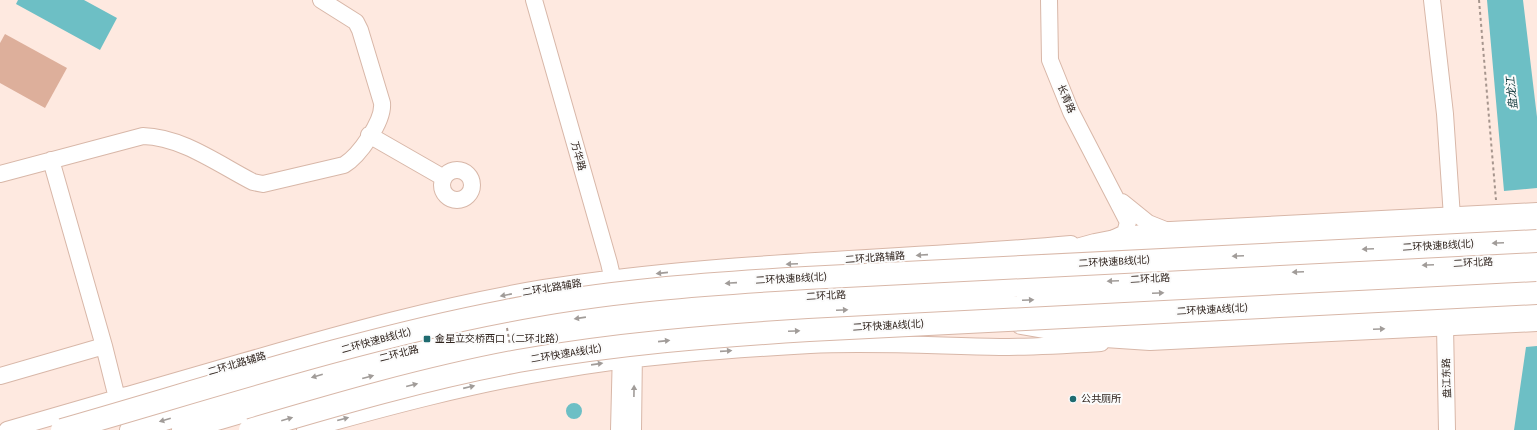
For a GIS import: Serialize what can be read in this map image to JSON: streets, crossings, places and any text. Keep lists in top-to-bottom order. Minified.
{"streets":{"highway":["二环快速B线(北)","二环快速A线(北)"],"main road":["二环北路"],"street":["长青路","万华路","二环北路辅路","盘江东路"]},"crossings":[["万华路","二环北路辅路"],["万华路","二环北路"],["二环快速B线(北)","二环北路"],["二环快速B线(北)","二环快速A线(北)"],["二环北路","二环快速A线(北)"]],"one_way":["二环快速A线(北)"],"water":["盘龙江"],"places":{"transit":["金星立交桥西口（二环北路）"],"other":["公共厕所"]}}
